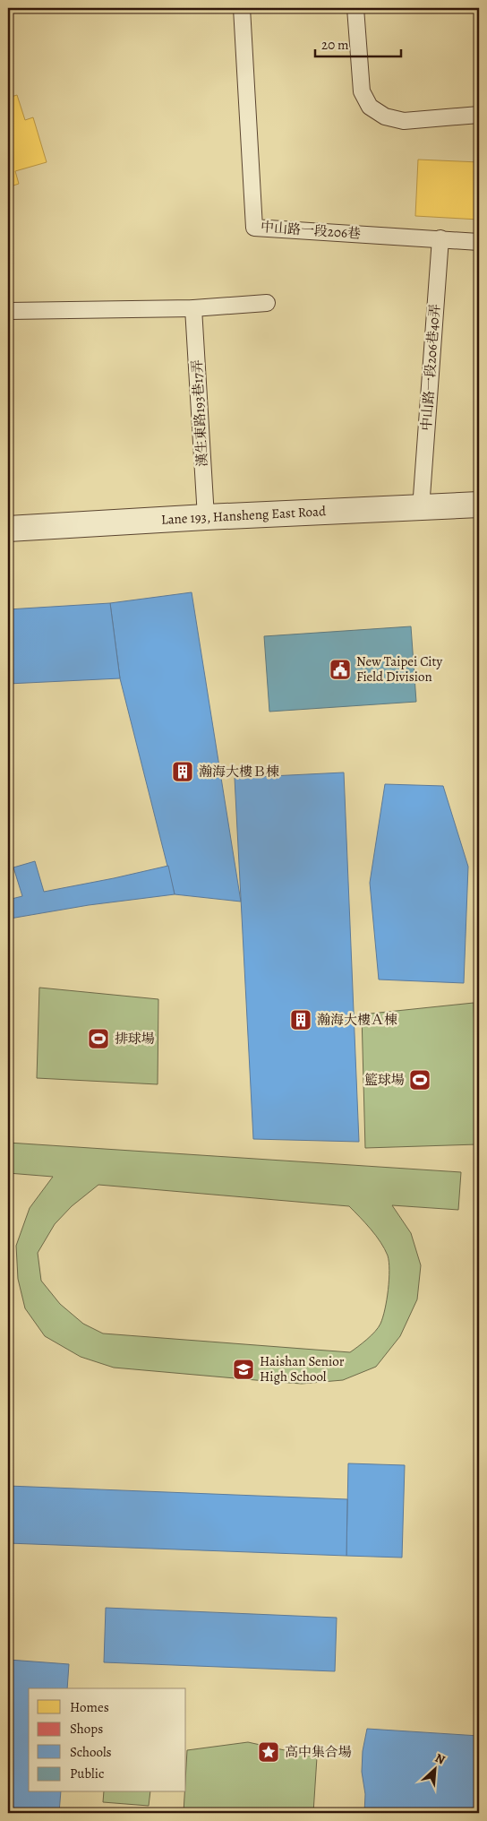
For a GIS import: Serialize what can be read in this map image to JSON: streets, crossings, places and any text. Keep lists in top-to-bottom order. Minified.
{"streets":{"street":["Lane 193, Hansheng East Road"],"lane":["中山路一段206巷","中山路一段206巷40弄","漢生東路193巷17弄"]},"crossings":[["中山路一段206巷","中山路一段206巷40弄"],["漢生東路193巷17弄","Lane 193, Hansheng East Road"]],"places":{"public building":["New Taipei City Field Division"],"building":["瀚海大樓Ｂ棟","瀚海大樓Ａ棟"],"sports":["排球場","籃球場"],"school or university":["Haishan Senior High School"],"place":["高中集合場"]},"legend":["Homes","Shops","Schools","Public"],"scale_bar":"20 m","north":"top right"}
